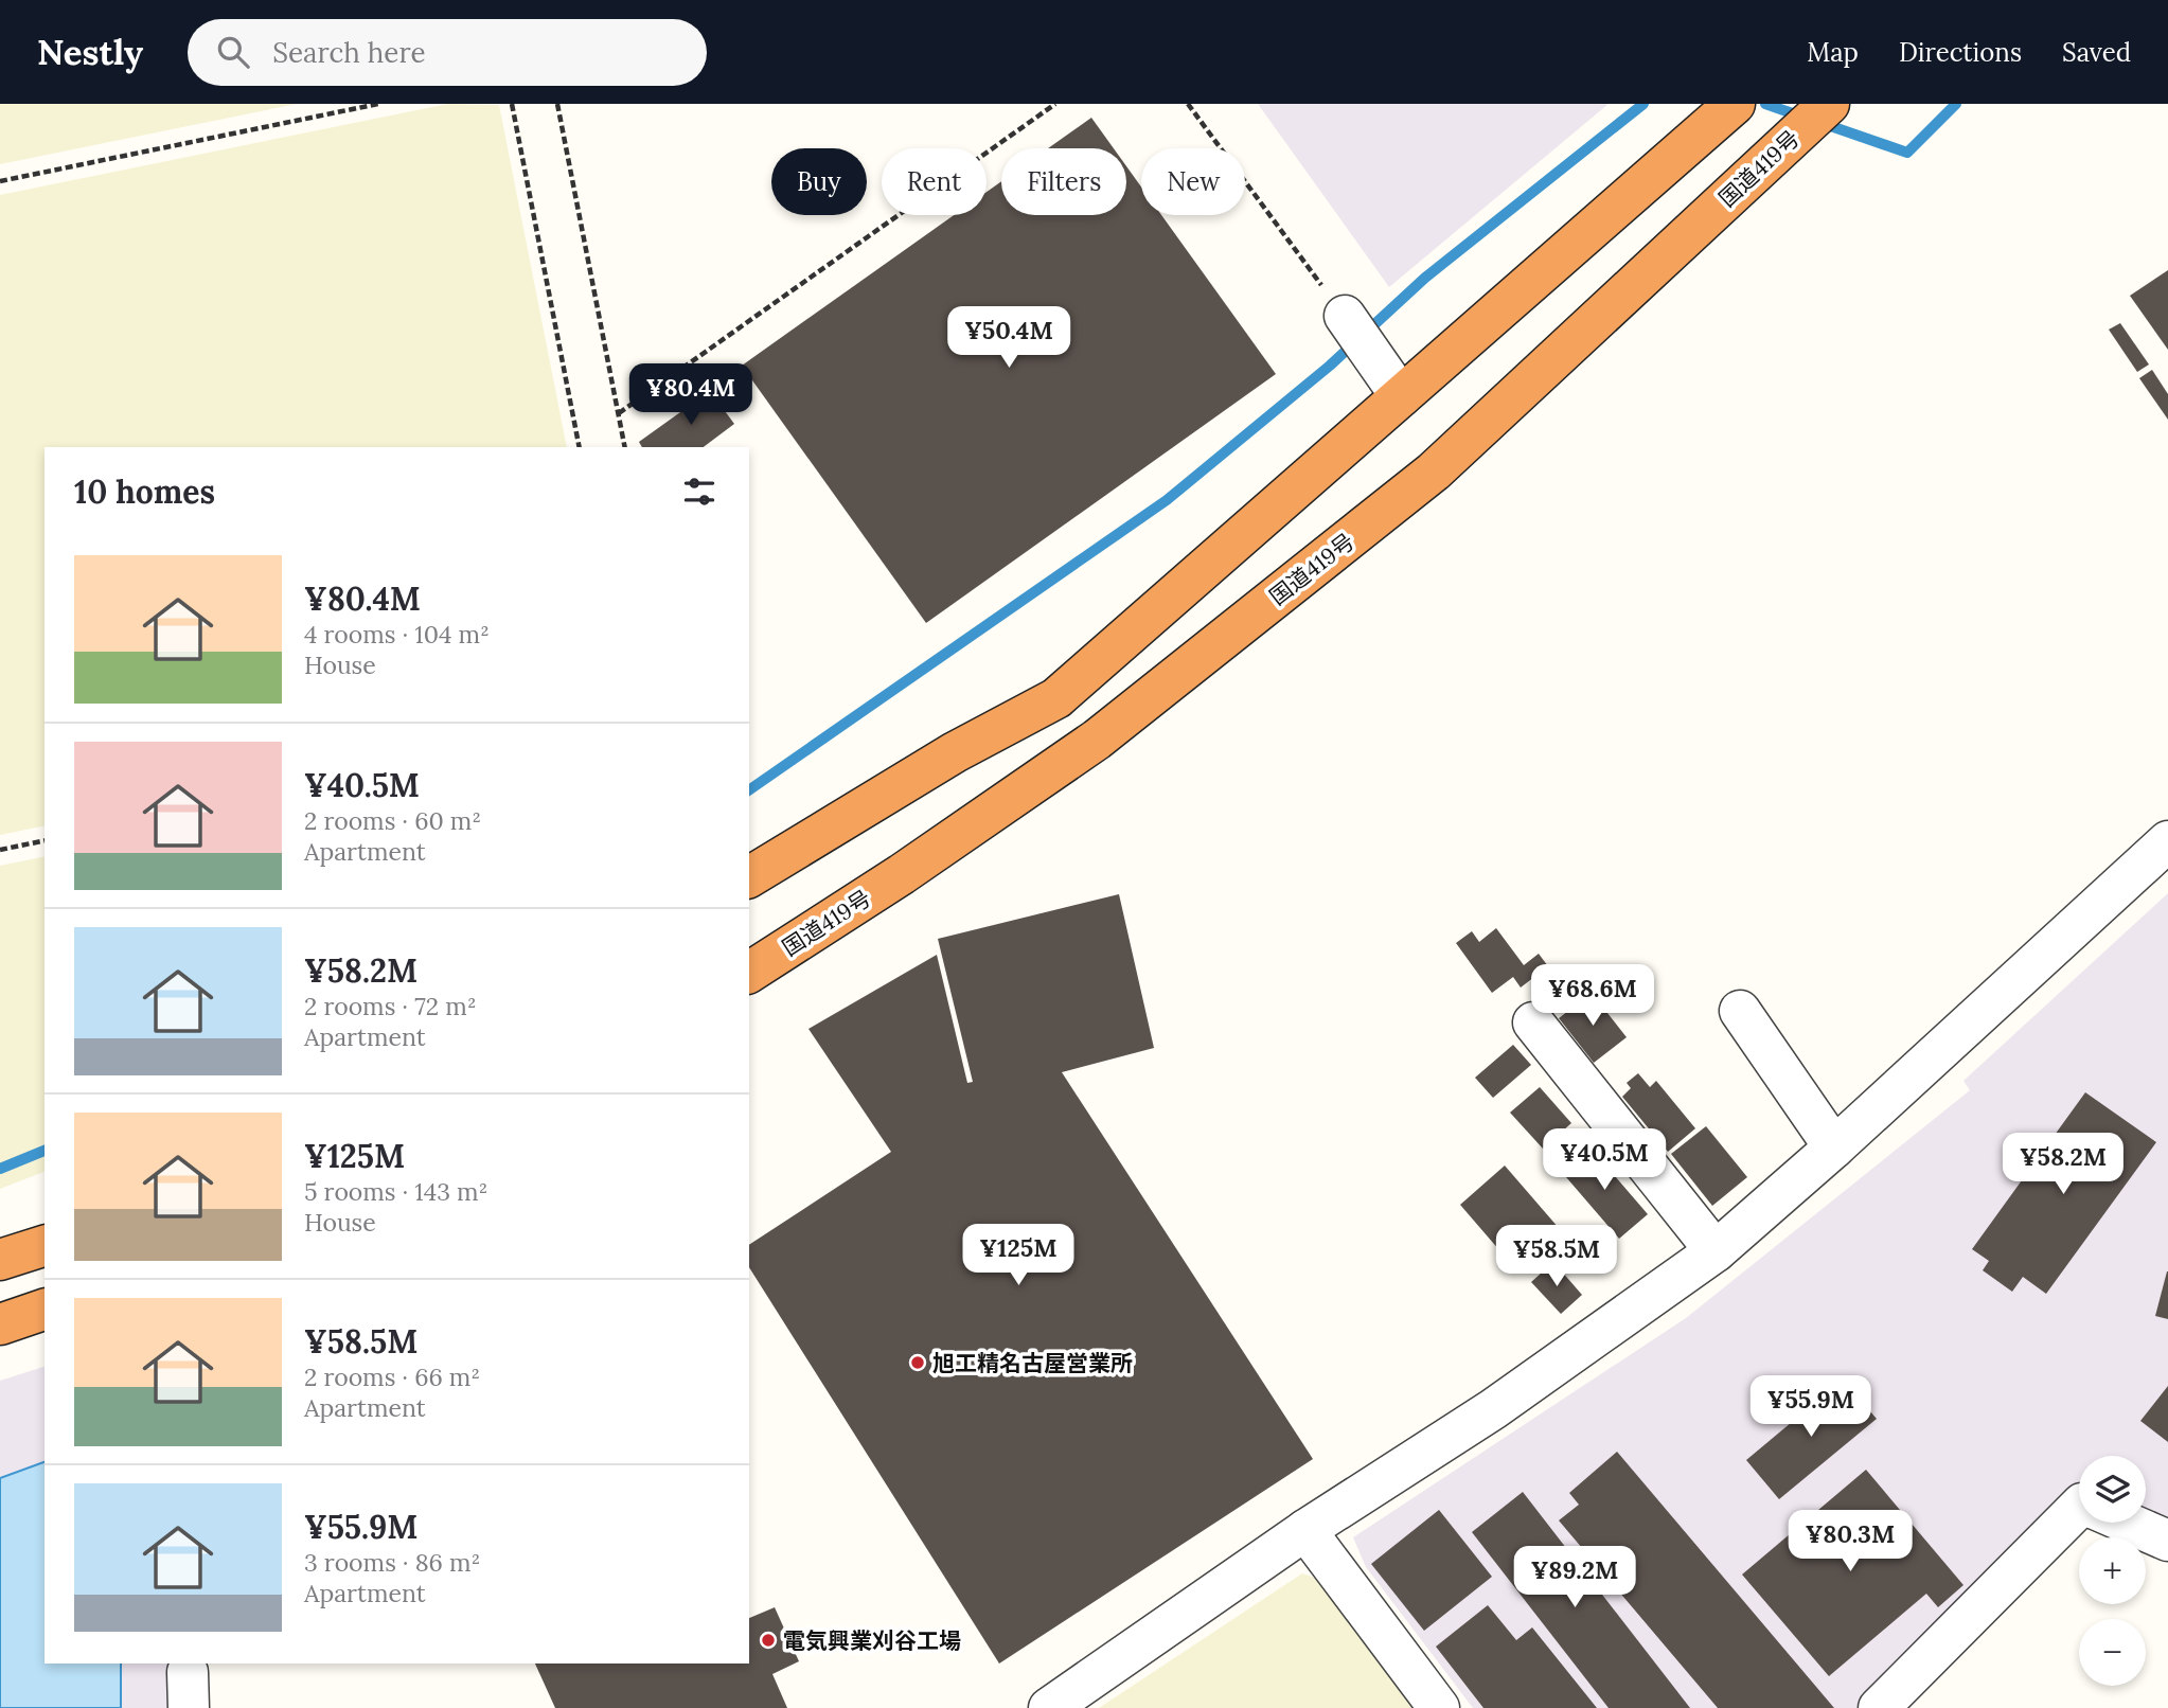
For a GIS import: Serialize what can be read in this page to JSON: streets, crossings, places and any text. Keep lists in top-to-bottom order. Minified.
{"streets":{"highway":["国道419号"]},"places":["旭工精名古屋営業所","電気興業刈谷工場"],"page":{"header":"Nestly","search":"Search here","nav":["Map","Directions","Saved"],"chip":["Buy","Rent","Filters","New"],"price":["¥50.4M","¥80.4M","¥68.6M","¥40.5M","¥58.2M","¥125M","¥58.5M","¥55.9M","¥80.3M","¥89.2M"],"heading":"10 homes","list":[{"name":"¥80.4M","note":"4 rooms · 104 m² · House"},{"name":"¥40.5M","note":"2 rooms · 60 m² · Apartment"},{"name":"¥58.2M","note":"2 rooms · 72 m² · Apartment"},{"name":"¥125M","note":"5 rooms · 143 m² · House"},{"name":"¥58.5M","note":"2 rooms · 66 m² · Apartment"},{"name":"¥55.9M","note":"3 rooms · 86 m² · Apartment"}],"map_buttons":["+","−"]}}
